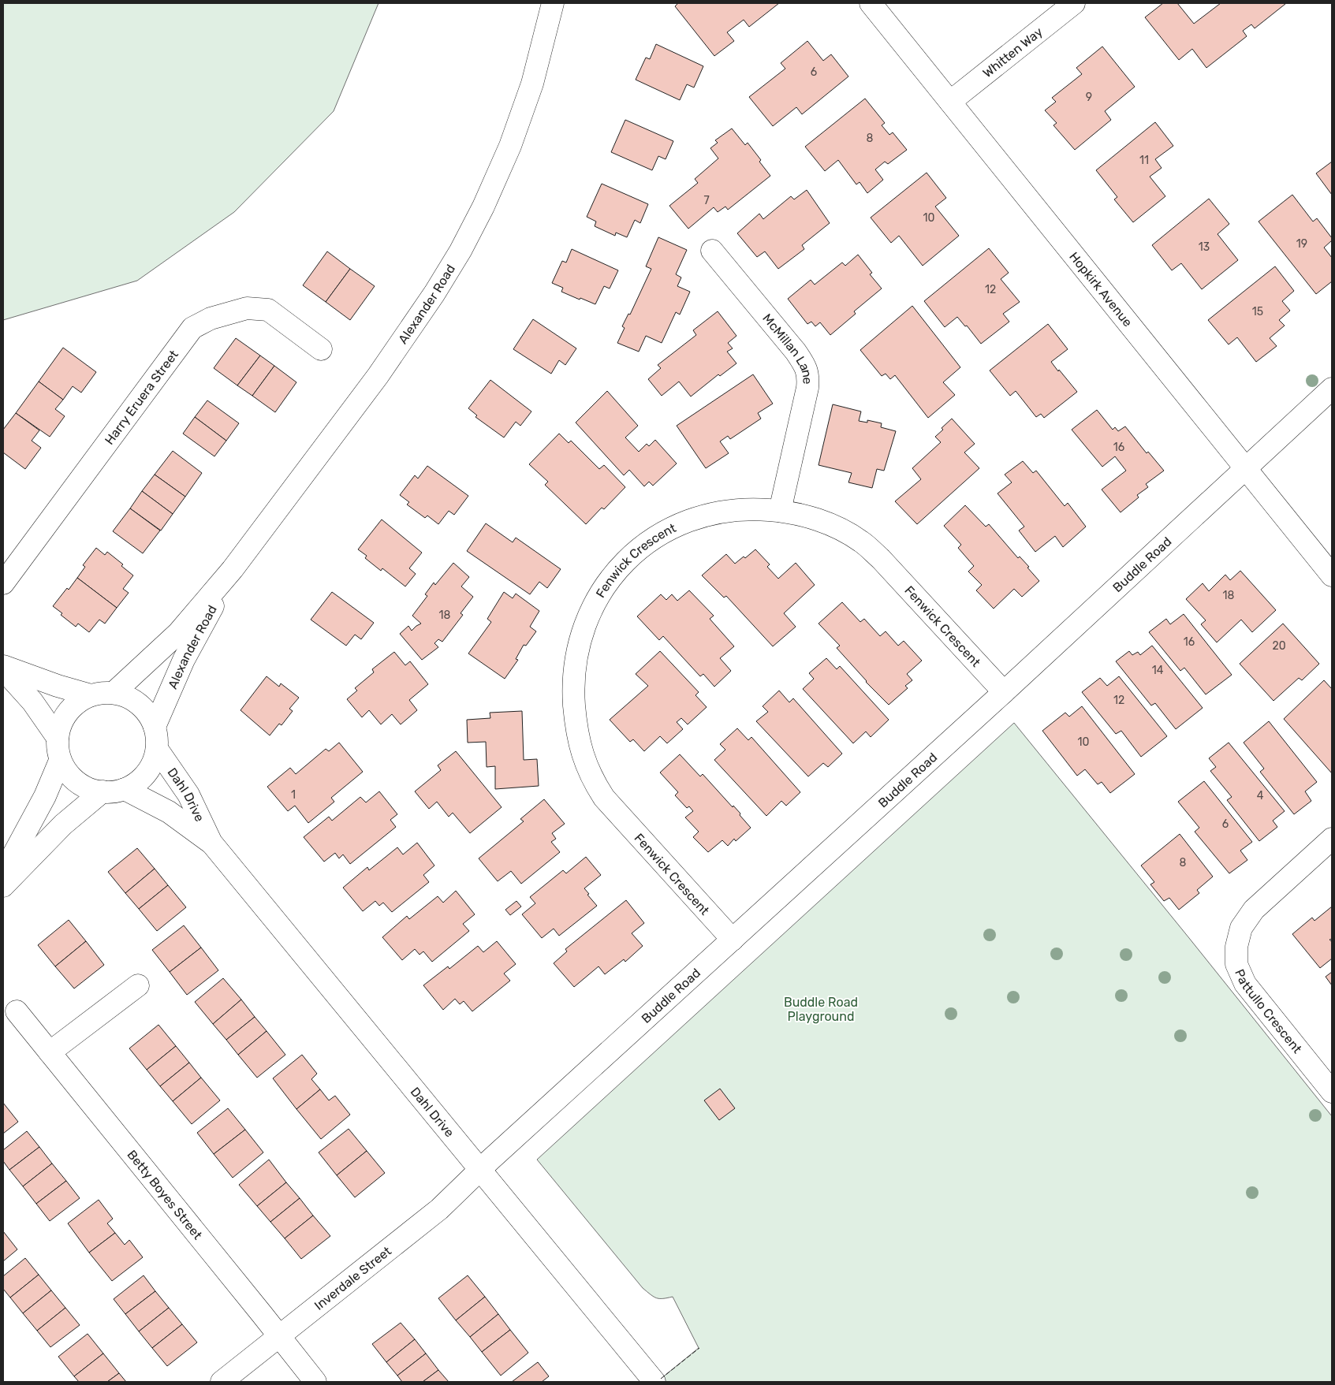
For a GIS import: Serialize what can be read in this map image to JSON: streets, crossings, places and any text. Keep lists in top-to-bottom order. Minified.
{"streets":{"street":["Whitten Way","Hopkirk Avenue","Alexander Road","McMillan Lane","Harry Eruera Street","Fenwick Crescent","Buddle Road","Dahl Drive","Pattullo Crescent","Betty Boyes Street","Inverdale Street"]},"crossings":[["Whitten Way","Hopkirk Avenue"],["Hopkirk Avenue","Buddle Road"],["Alexander Road","Dahl Drive"],["McMillan Lane","Fenwick Crescent"],["Fenwick Crescent","Buddle Road"],["Buddle Road","Dahl Drive"],["Buddle Road","Inverdale Street"],["Dahl Drive","Inverdale Street"],["Betty Boyes Street","Inverdale Street"]],"parks":["Buddle Road Playground"],"house_numbers":["6","9","8","11","7","10","19","13","12","15","16","18","18","16","20","14","12","10","1","4","6","8"]}
